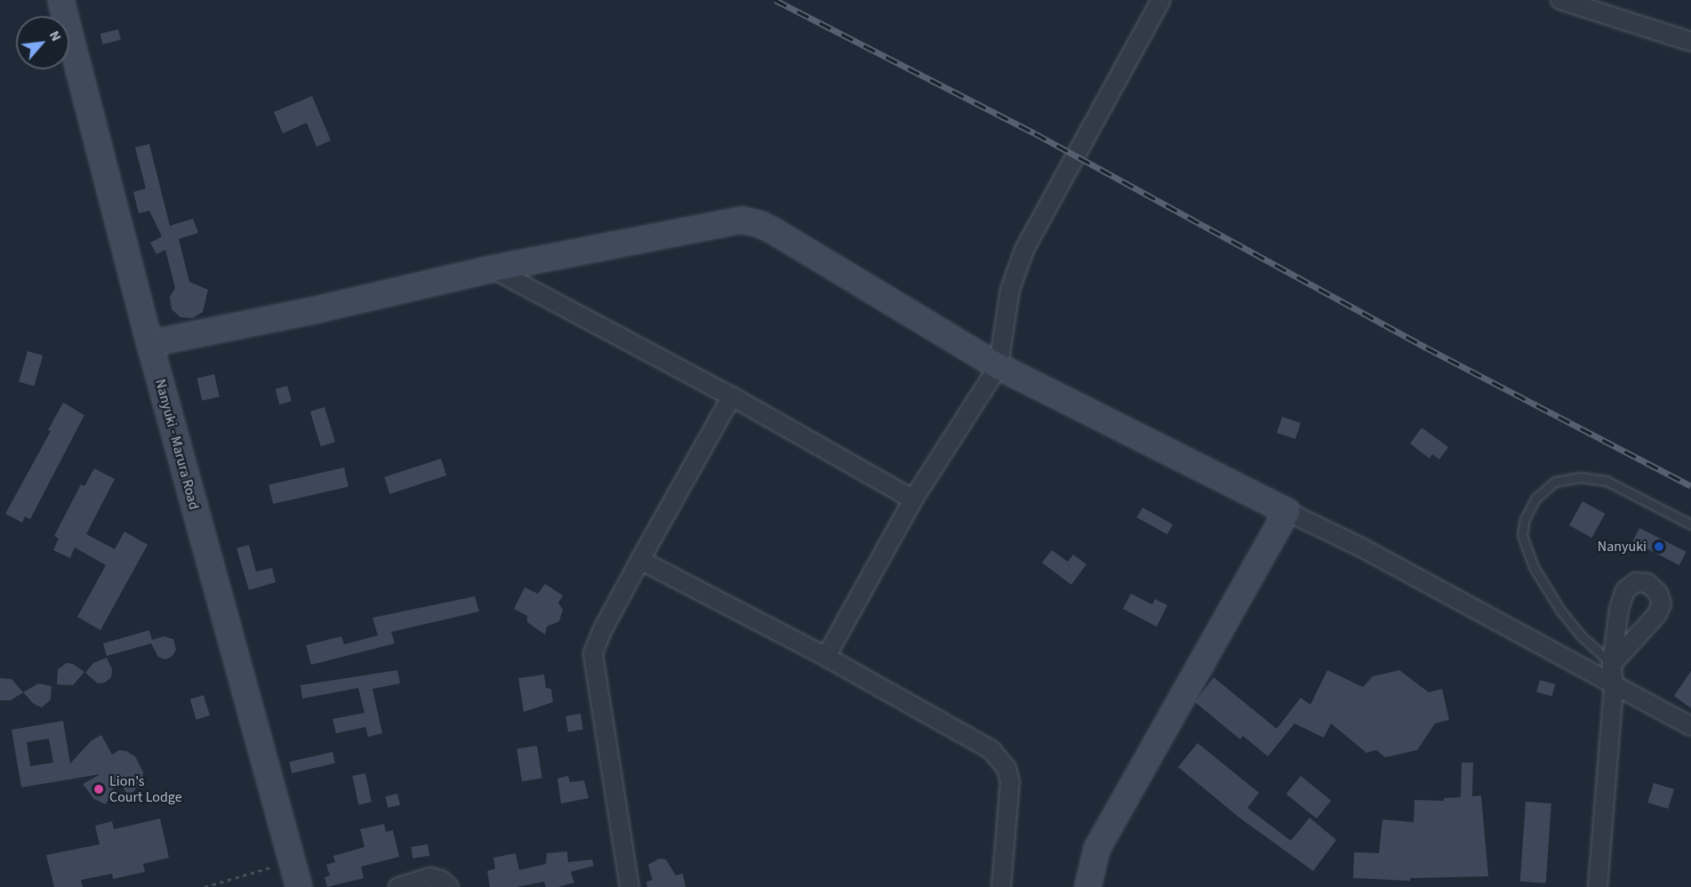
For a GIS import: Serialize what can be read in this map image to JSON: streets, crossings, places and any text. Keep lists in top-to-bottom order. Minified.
{"streets":{"street":["Nanyuki - Marura Road"]},"places":["Nanyuki","Lion's Court Lodge"],"north":"top right"}
